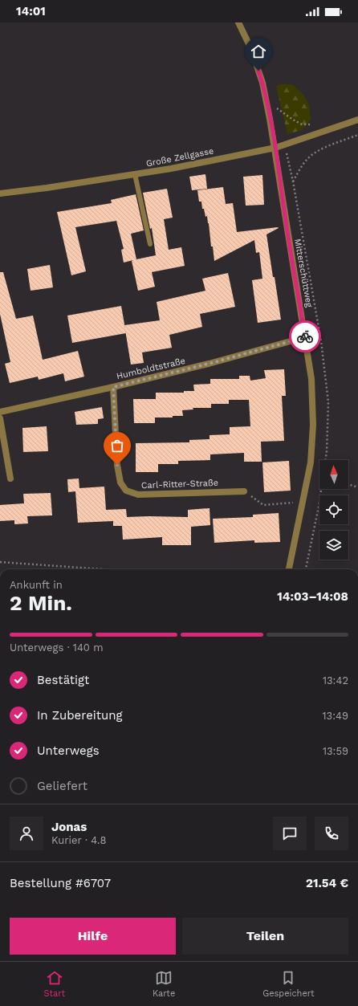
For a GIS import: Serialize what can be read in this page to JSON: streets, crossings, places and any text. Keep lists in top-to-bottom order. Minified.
{"streets":{"street":["Große Zellgasse","Mitterschüttweg","Humboldtstraße","Carl-Ritter-Straße"]},"crossings":[["Große Zellgasse","Mitterschüttweg"],["Mitterschüttweg","Humboldtstraße"],["Humboldtstraße","Carl-Ritter-Straße"]],"north":"top","page":{"status":"14:01","heading":["2 Min.","Ankunft in","14:03–14:08"],"panel":["Jonas","Kurier · 4.8","Bestellung #6707","21.54 €"],"bar":"Unterwegs · 140 m","list":[["Bestätigt","13:42"],["In Zubereitung","13:49"],["Unterwegs","13:59"],"Geliefert"],"buttons":["Hilfe","Teilen"],"tabs":["Start","Karte","Gespeichert"]}}
